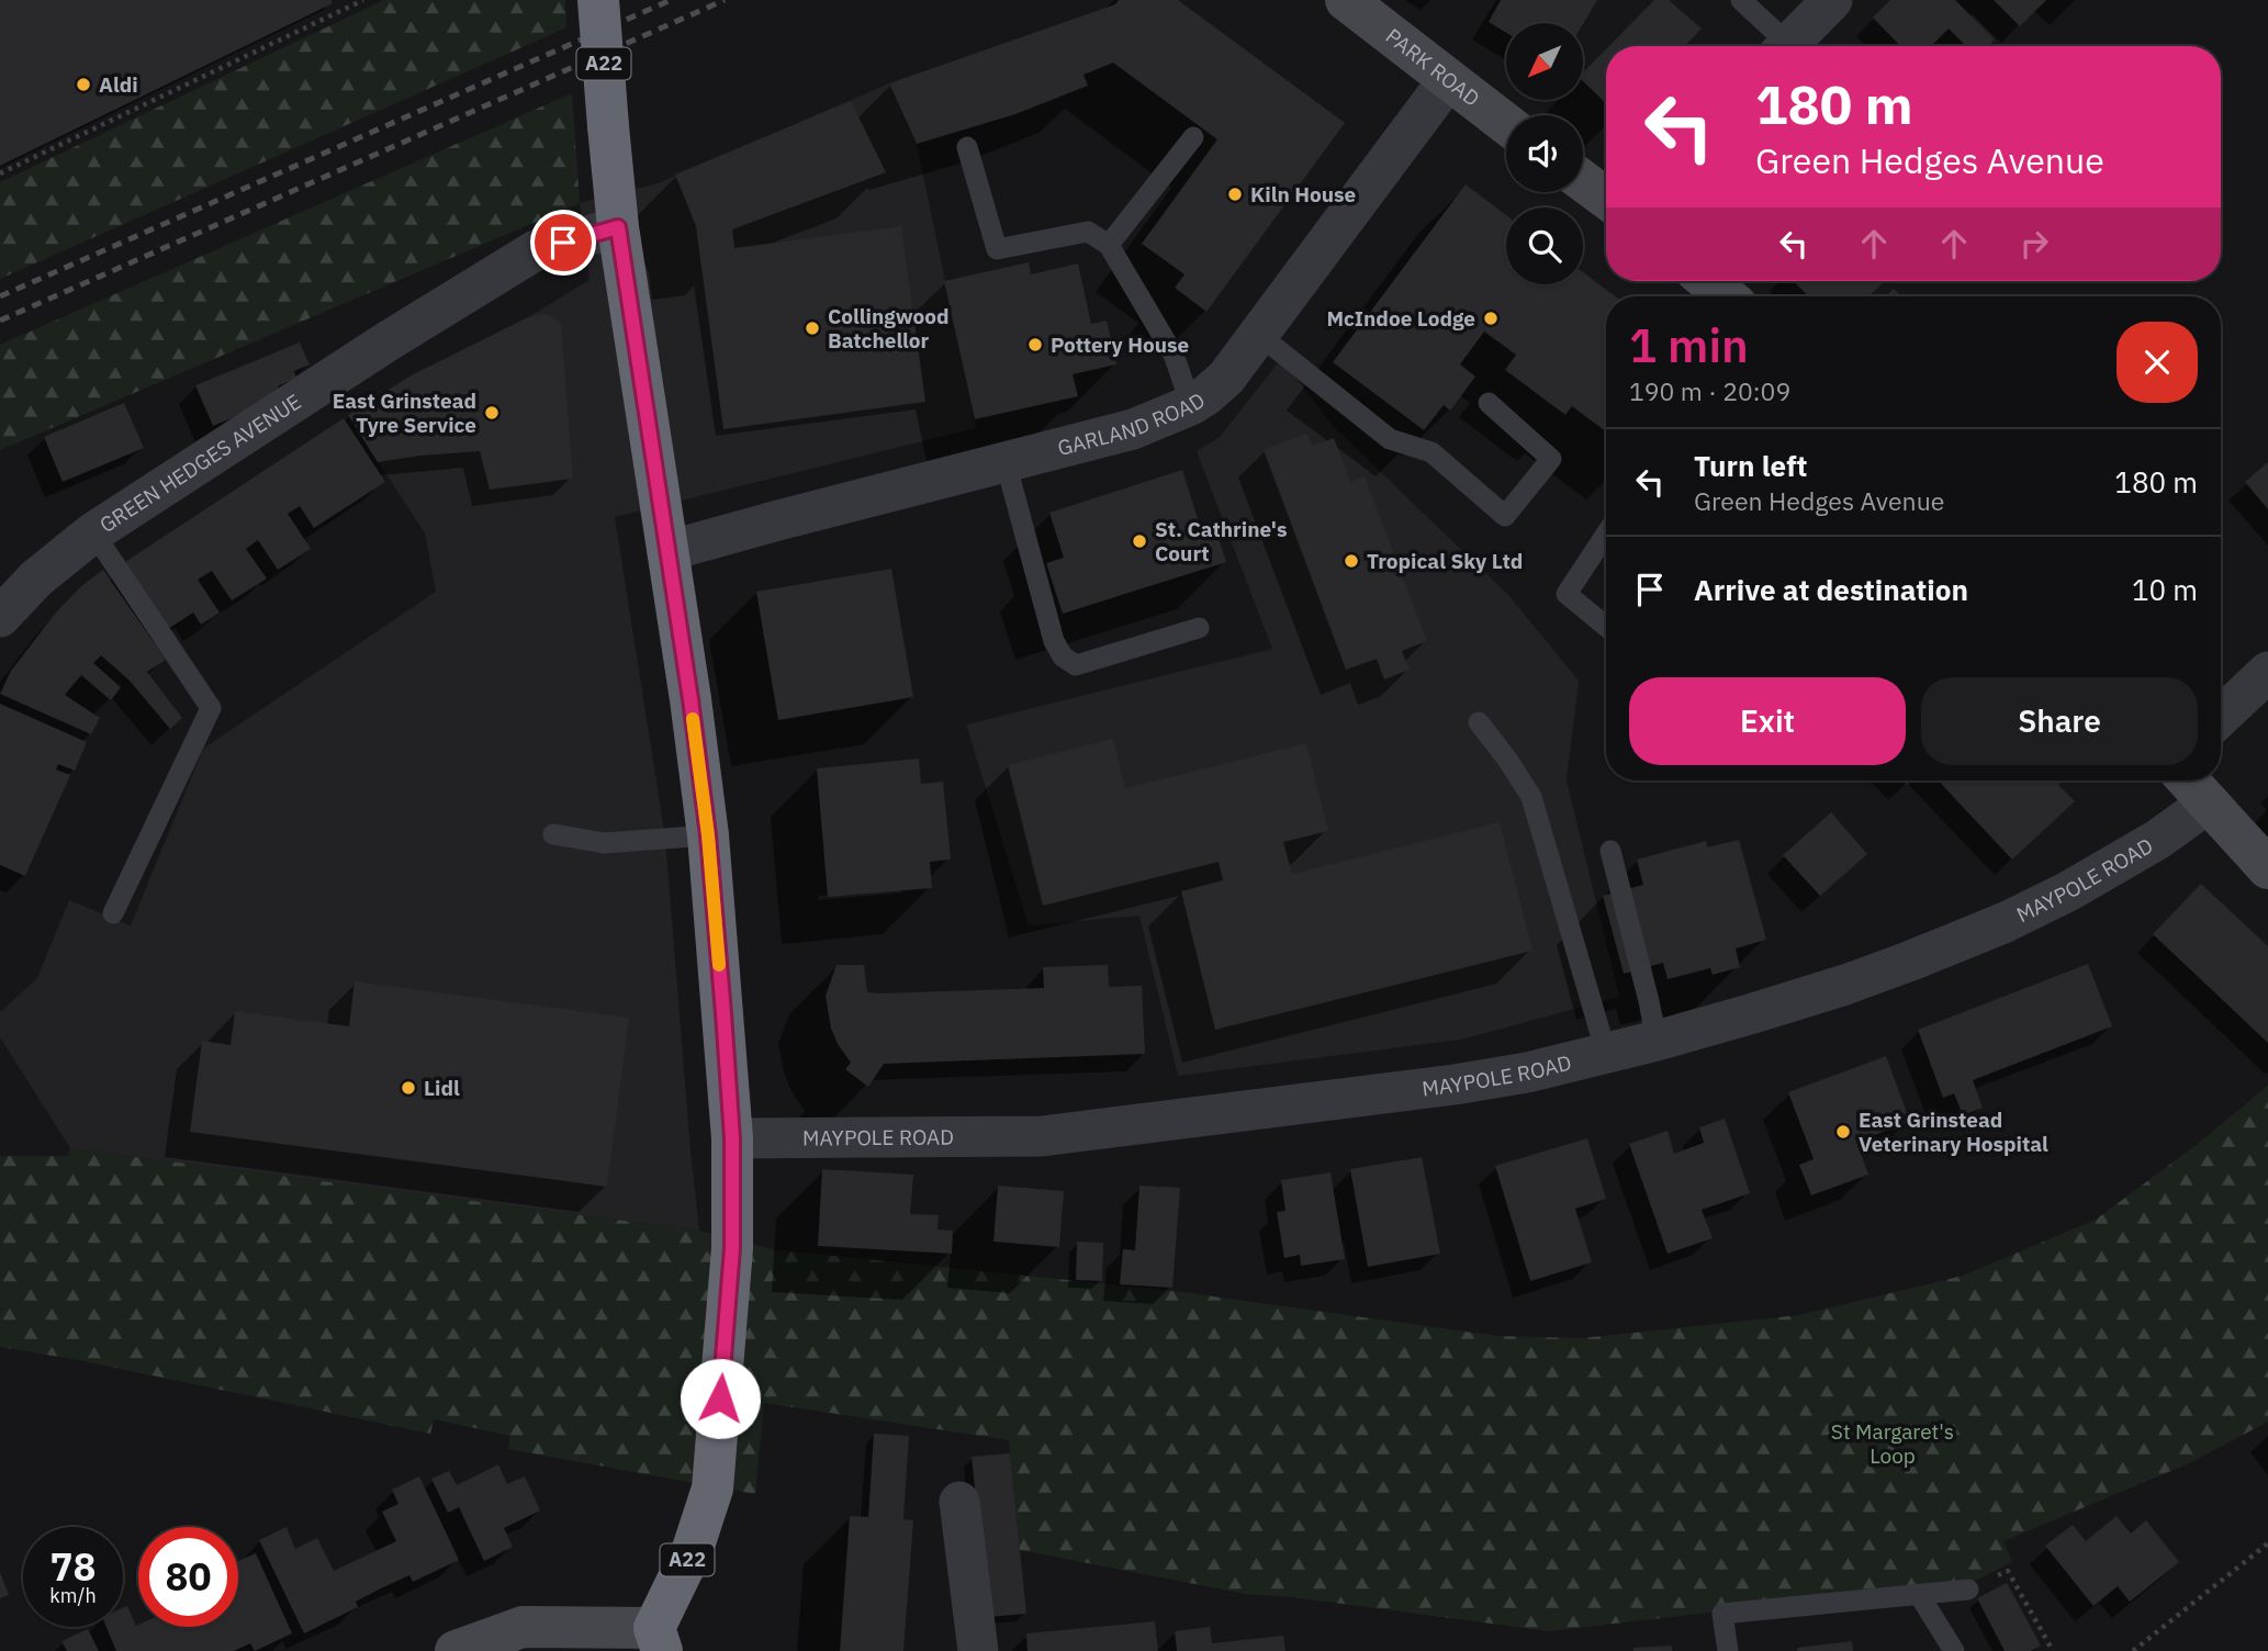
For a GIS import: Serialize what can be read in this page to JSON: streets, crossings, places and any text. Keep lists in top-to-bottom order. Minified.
{"streets":{"highway":["A22"],"street":["PARK ROAD","GARLAND ROAD","GREEN HEDGES AVENUE","MAYPOLE ROAD"]},"crossings":[["A22","GARLAND ROAD"],["A22","GREEN HEDGES AVENUE"],["A22","MAYPOLE ROAD"],["PARK ROAD","GARLAND ROAD"]],"parks":["St Margaret's Loop"],"places":["Aldi","Kiln House","McIndoe Lodge","Collingwood Batchellor","Pottery House","East Grinstead Tyre Service","St. Cathrine's Court","Tropical Sky Ltd","Lidl","East Grinstead Veterinary Hospital"],"north":"bottom left","page":{"turn":["180 m","Green Hedges Avenue"],"heading":["1 min","190 m · 20:09"],"list":[{"name":"Turn left","note":"Green Hedges Avenue","value":"180 m"},{"name":"Arrive at destination","value":"10 m"}],"buttons":["Exit","Share"],"speed":"78 km/h","limit":"80"}}
